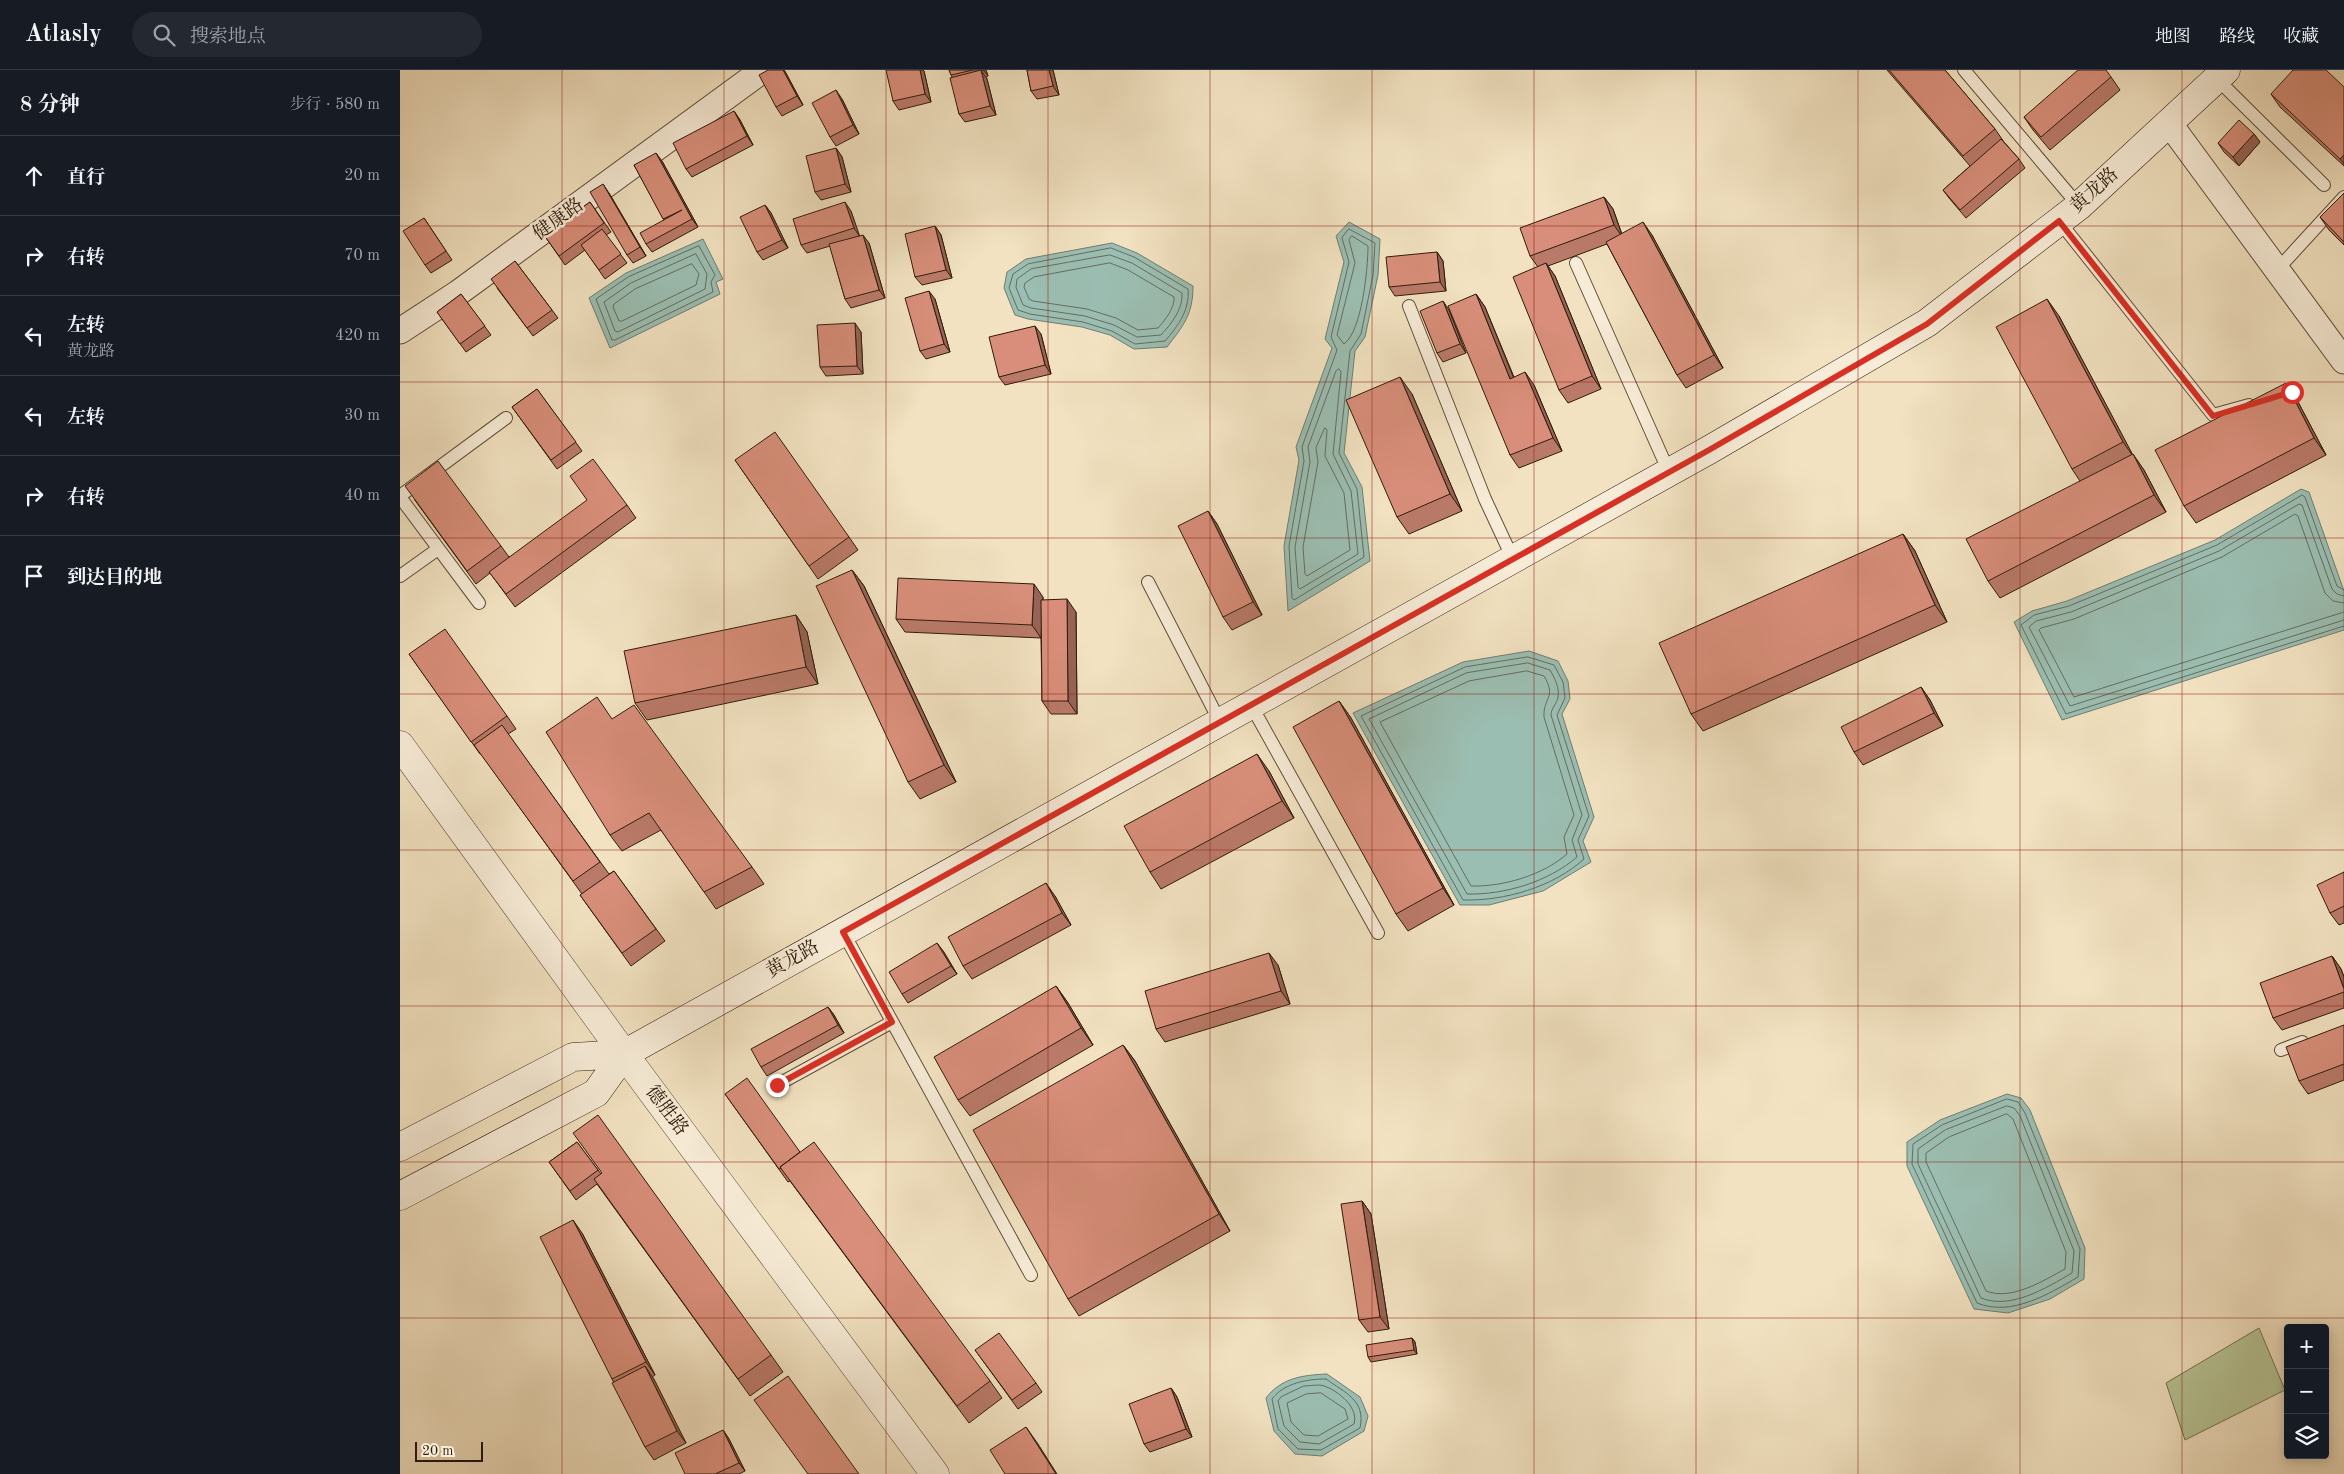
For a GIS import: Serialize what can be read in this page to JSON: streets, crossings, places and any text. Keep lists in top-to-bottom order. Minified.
{"streets":{"main road":["黄龙路","德胜路"],"street":["健康路"]},"crossings":[["黄龙路","德胜路"]],"scale_bar":"20 m","page":{"header":"Atlasly","search":"搜索地点","nav":["地图","路线","收藏"],"heading":["8 分钟","步行 · 580 m"],"list":[["直行","20 m"],["右转","70 m"],["左转","黄龙路","420 m"],["左转","30 m"],["右转","40 m"],"到达目的地"],"map_buttons":["+","−"],"scale":"20 m"}}
